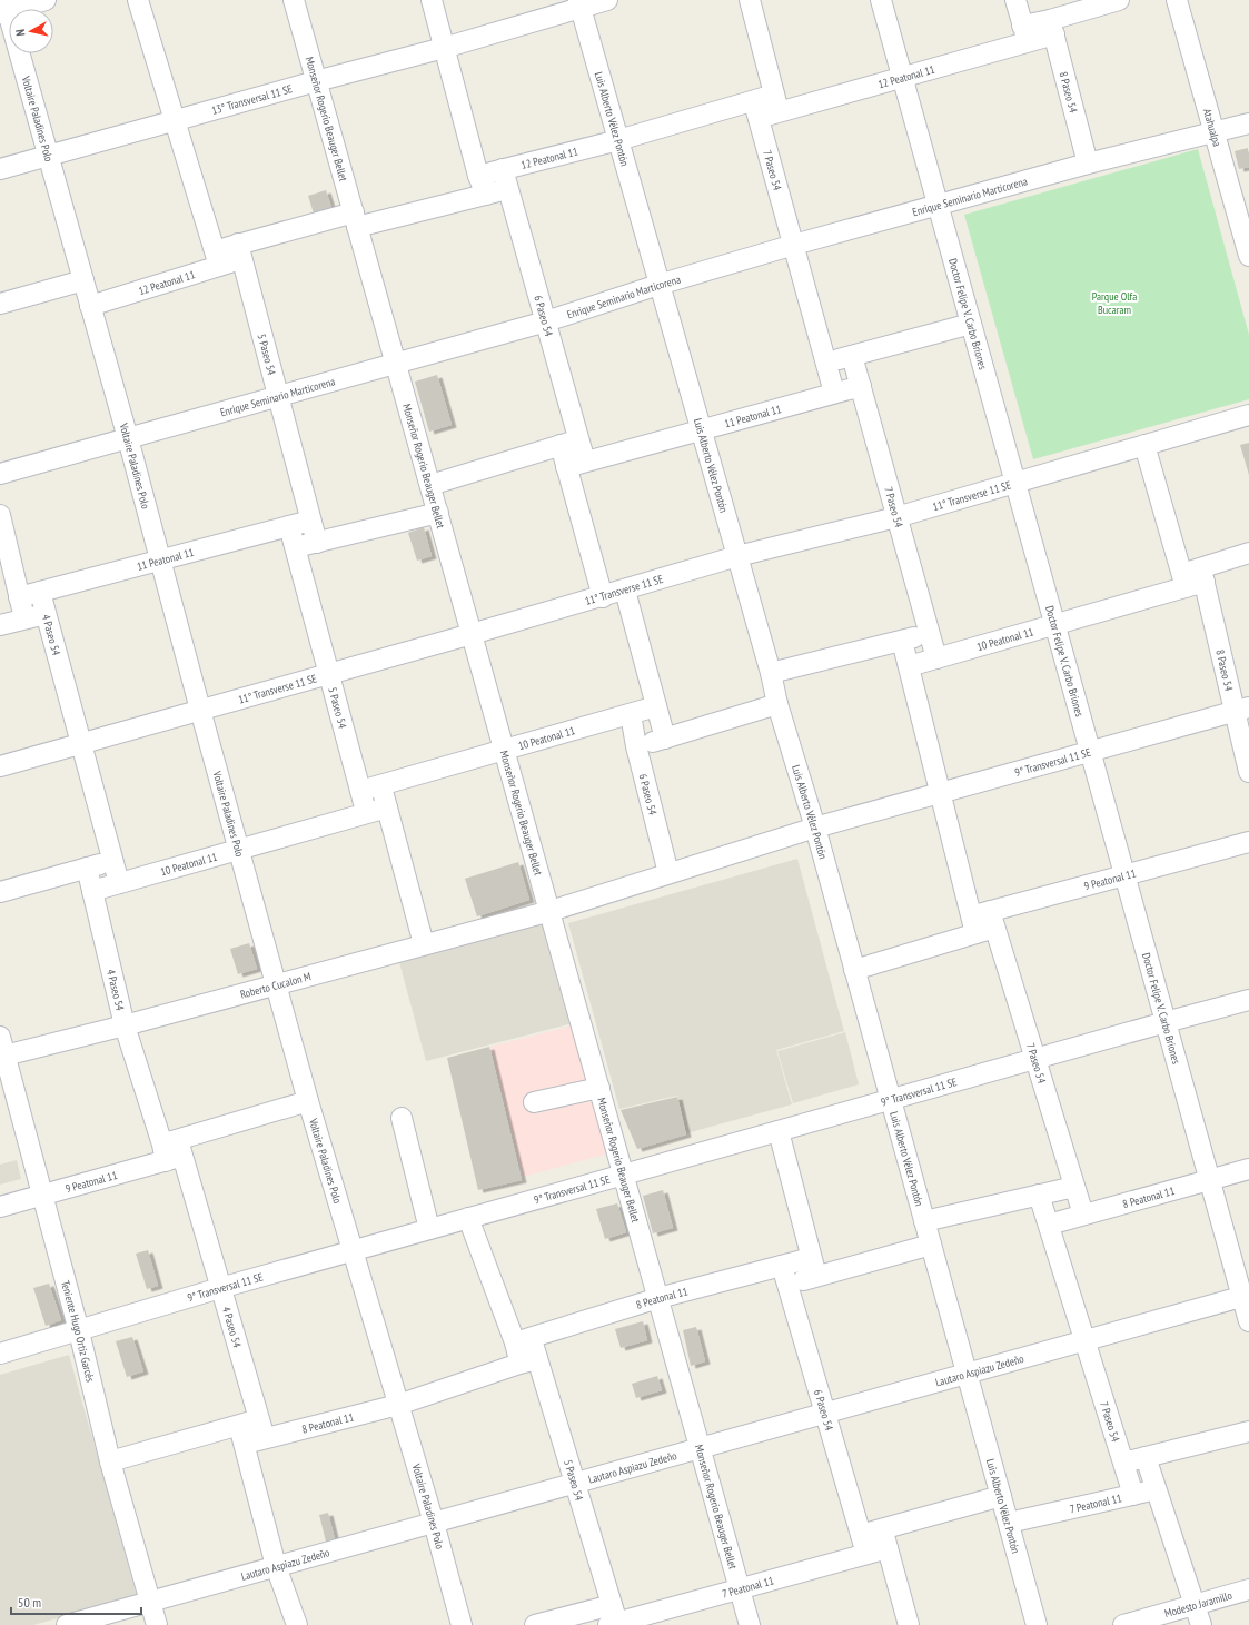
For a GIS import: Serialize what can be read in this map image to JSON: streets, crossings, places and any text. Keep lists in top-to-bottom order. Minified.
{"streets":{"street":["12 Peatonal 11","8 Paseo 54","13° Transversal 11 SE","Voltaire Paladines Polo","Monseñor Rogerio Beauger Bellet","Luis Alberto Vélez Pontón","Atahualpa","7 Paseo 54","Enrique Seminario Marticorena","Doctor Felipe V. Carbo Briones","6 Paseo 54","5 Paseo 54","11 Peatonal 11","11° Transverse 11 SE","4 Paseo 54","10 Peatonal 11","9° Transversal 11 SE","9 Peatonal 11","Roberto Cucalon M","8 Peatonal 11","Teniente Hugo Ortiz Garcés","Lautaro Aspiazu Zedeño","7 Peatonal 11","Modesto Jaramillo"]},"crossings":[["12 Peatonal 11","8 Paseo 54"],["12 Peatonal 11","Voltaire Paladines Polo"],["12 Peatonal 11","Monseñor Rogerio Beauger Bellet"],["12 Peatonal 11","Luis Alberto Vélez Pontón"],["12 Peatonal 11","7 Paseo 54"],["12 Peatonal 11","Doctor Felipe V. Carbo Briones"],["12 Peatonal 11","6 Paseo 54"],["12 Peatonal 11","5 Paseo 54"],["8 Paseo 54","Enrique Seminario Marticorena"],["8 Paseo 54","10 Peatonal 11"],["8 Paseo 54","9° Transversal 11 SE"],["13° Transversal 11 SE","Voltaire Paladines Polo"],["13° Transversal 11 SE","Monseñor Rogerio Beauger Bellet"],["13° Transversal 11 SE","Luis Alberto Vélez Pontón"],["Voltaire Paladines Polo","Enrique Seminario Marticorena"],["Voltaire Paladines Polo","11 Peatonal 11"],["Voltaire Paladines Polo","11° Transverse 11 SE"],["Voltaire Paladines Polo","10 Peatonal 11"],["Voltaire Paladines Polo","9° Transversal 11 SE"],["Voltaire Paladines Polo","9 Peatonal 11"],["Voltaire Paladines Polo","Roberto Cucalon M"],["Voltaire Paladines Polo","8 Peatonal 11"],["Voltaire Paladines Polo","Lautaro Aspiazu Zedeño"],["Monseñor Rogerio Beauger Bellet","Enrique Seminario Marticorena"],["Monseñor Rogerio Beauger Bellet","11° Transverse 11 SE"],["Monseñor Rogerio Beauger Bellet","10 Peatonal 11"],["Monseñor Rogerio Beauger Bellet","9° Transversal 11 SE"],["Monseñor Rogerio Beauger Bellet","Roberto Cucalon M"],["Monseñor Rogerio Beauger Bellet","8 Peatonal 11"],["Monseñor Rogerio Beauger Bellet","Lautaro Aspiazu Zedeño"],["Monseñor Rogerio Beauger Bellet","7 Peatonal 11"],["Luis Alberto Vélez Pontón","Enrique Seminario Marticorena"],["Luis Alberto Vélez Pontón","11 Peatonal 11"],["Luis Alberto Vélez Pontón","11° Transverse 11 SE"],["Luis Alberto Vélez Pontón","9° Transversal 11 SE"],["Luis Alberto Vélez Pontón","9 Peatonal 11"],["Luis Alberto Vélez Pontón","8 Peatonal 11"],["Luis Alberto Vélez Pontón","Lautaro Aspiazu Zedeño"],["Luis Alberto Vélez Pontón","7 Peatonal 11"],["Atahualpa","Enrique Seminario Marticorena"],["7 Paseo 54","Enrique Seminario Marticorena"],["7 Paseo 54","11 Peatonal 11"],["7 Paseo 54","11° Transverse 11 SE"],["7 Paseo 54","10 Peatonal 11"],["7 Paseo 54","9° Transversal 11 SE"],["7 Paseo 54","9 Peatonal 11"],["7 Paseo 54","8 Peatonal 11"],["7 Paseo 54","Lautaro Aspiazu Zedeño"],["7 Paseo 54","7 Peatonal 11"],["Enrique Seminario Marticorena","Doctor Felipe V. Carbo Briones"],["Enrique Seminario Marticorena","6 Paseo 54"],["Enrique Seminario Marticorena","5 Paseo 54"],["Doctor Felipe V. Carbo Briones","11° Transverse 11 SE"],["Doctor Felipe V. Carbo Briones","10 Peatonal 11"],["Doctor Felipe V. Carbo Briones","9° Transversal 11 SE"],["Doctor Felipe V. Carbo Briones","9 Peatonal 11"],["Doctor Felipe V. Carbo Briones","8 Peatonal 11"],["Doctor Felipe V. Carbo Briones","Lautaro Aspiazu Zedeño"],["6 Paseo 54","11 Peatonal 11"],["6 Paseo 54","11° Transverse 11 SE"],["6 Paseo 54","10 Peatonal 11"],["6 Paseo 54","9° Transversal 11 SE"],["6 Paseo 54","8 Peatonal 11"],["6 Paseo 54","Lautaro Aspiazu Zedeño"],["6 Paseo 54","7 Peatonal 11"],["5 Paseo 54","11 Peatonal 11"],["5 Paseo 54","11° Transverse 11 SE"],["5 Paseo 54","10 Peatonal 11"],["5 Paseo 54","9° Transversal 11 SE"],["5 Paseo 54","8 Peatonal 11"],["5 Paseo 54","Lautaro Aspiazu Zedeño"],["5 Paseo 54","7 Peatonal 11"],["11 Peatonal 11","4 Paseo 54"],["11° Transverse 11 SE","4 Paseo 54"],["4 Paseo 54","10 Peatonal 11"],["4 Paseo 54","9° Transversal 11 SE"],["4 Paseo 54","9 Peatonal 11"],["4 Paseo 54","Roberto Cucalon M"],["4 Paseo 54","8 Peatonal 11"],["4 Paseo 54","Lautaro Aspiazu Zedeño"],["9° Transversal 11 SE","Roberto Cucalon M"],["9° Transversal 11 SE","Teniente Hugo Ortiz Garcés"],["9 Peatonal 11","Teniente Hugo Ortiz Garcés"],["Roberto Cucalon M","Teniente Hugo Ortiz Garcés"],["8 Peatonal 11","Teniente Hugo Ortiz Garcés"],["Teniente Hugo Ortiz Garcés","Lautaro Aspiazu Zedeño"]],"parks":["Parque Olfa Bucaram"],"scale_bar":"50 m","north":"left"}
